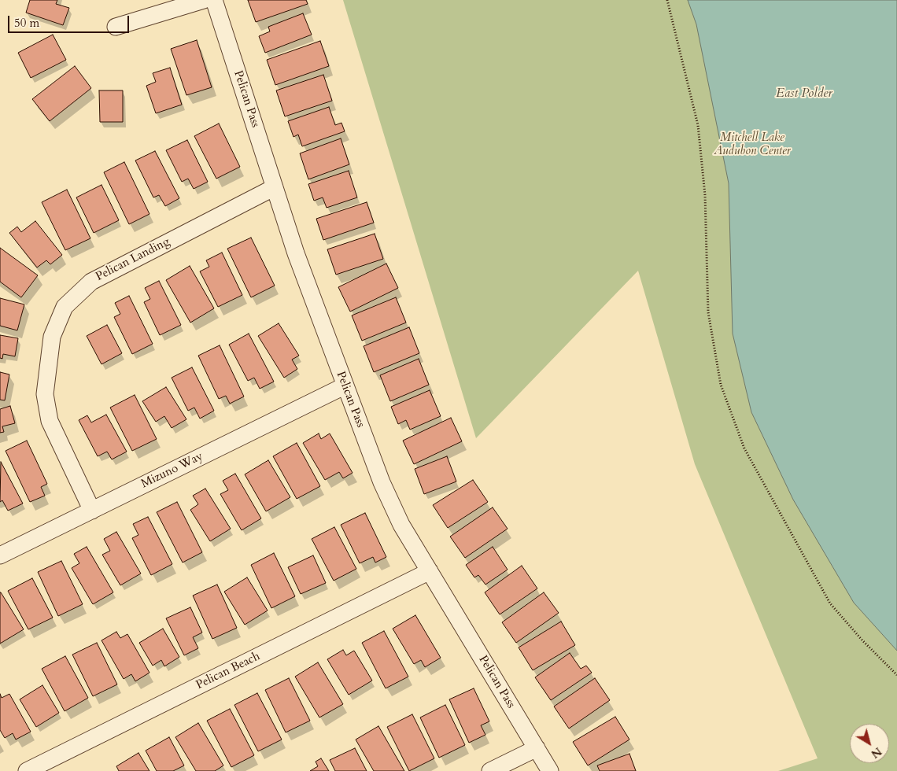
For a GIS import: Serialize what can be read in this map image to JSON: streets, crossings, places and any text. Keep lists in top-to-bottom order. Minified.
{"streets":{"street":["Pelican Pass","Pelican Landing","Mizuno Way","Pelican Beach"]},"crossings":[["Pelican Pass","Pelican Landing"],["Pelican Pass","Mizuno Way"],["Pelican Pass","Pelican Beach"],["Pelican Landing","Mizuno Way"]],"water":["East Polder"],"parks":["Mitchell Lake Audubon Center"],"scale_bar":"50 m","north":"bottom right"}
